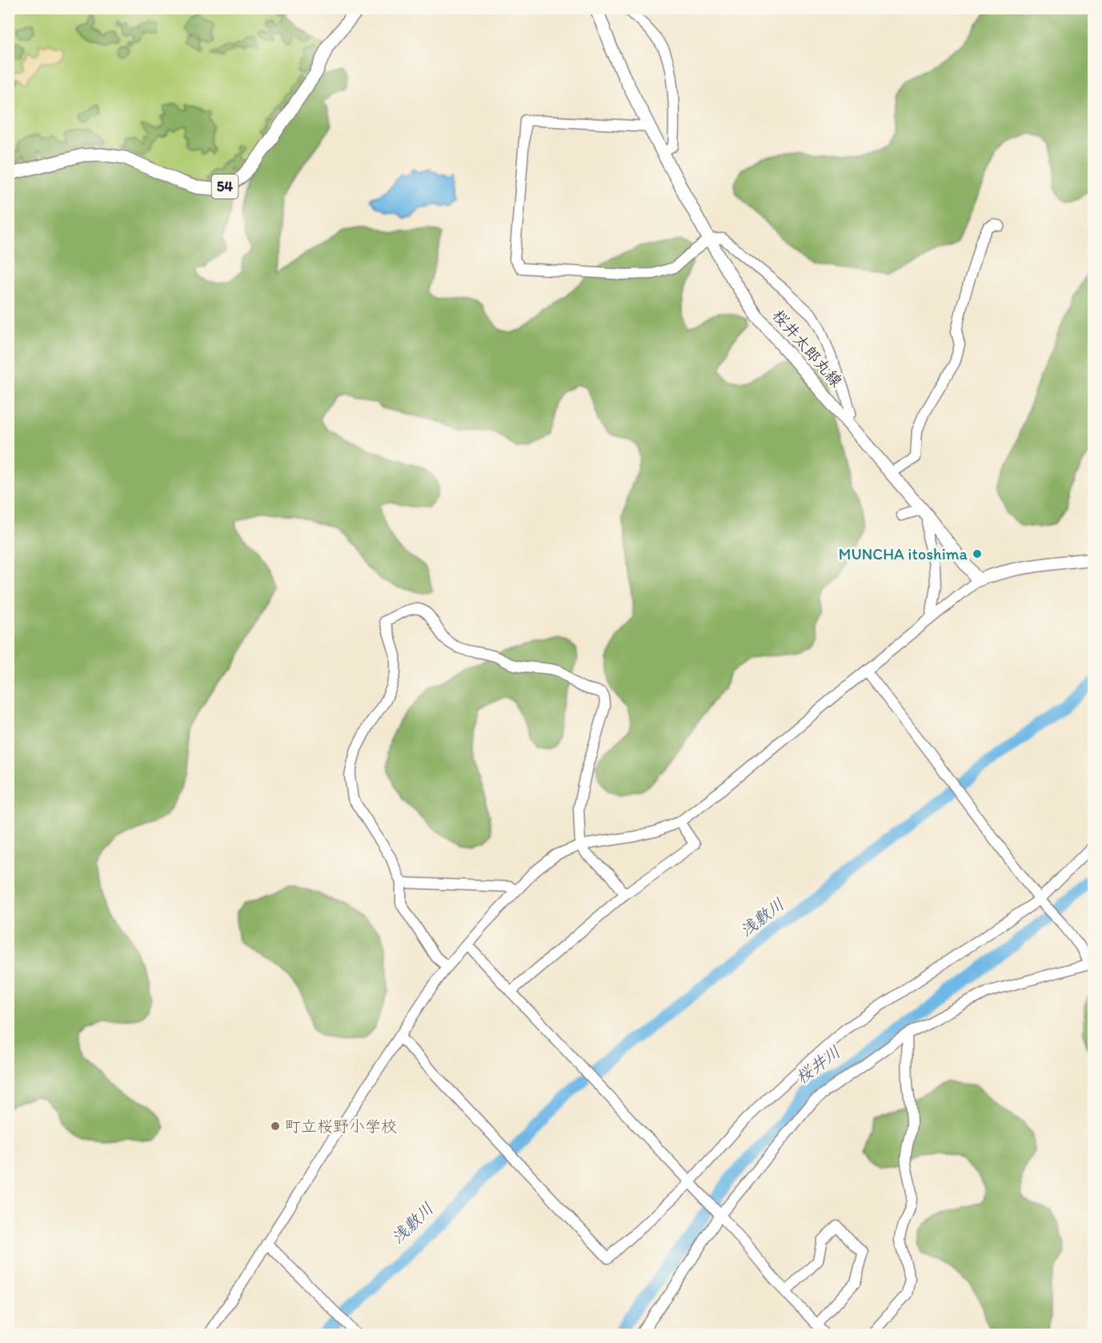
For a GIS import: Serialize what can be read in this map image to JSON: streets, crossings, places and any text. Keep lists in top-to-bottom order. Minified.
{"streets":{"main road":["54","桜井太郎丸線"]},"water":["浅敷川","桜井川"],"places":["MUNCHA itoshima","町立桜野小学校"]}
